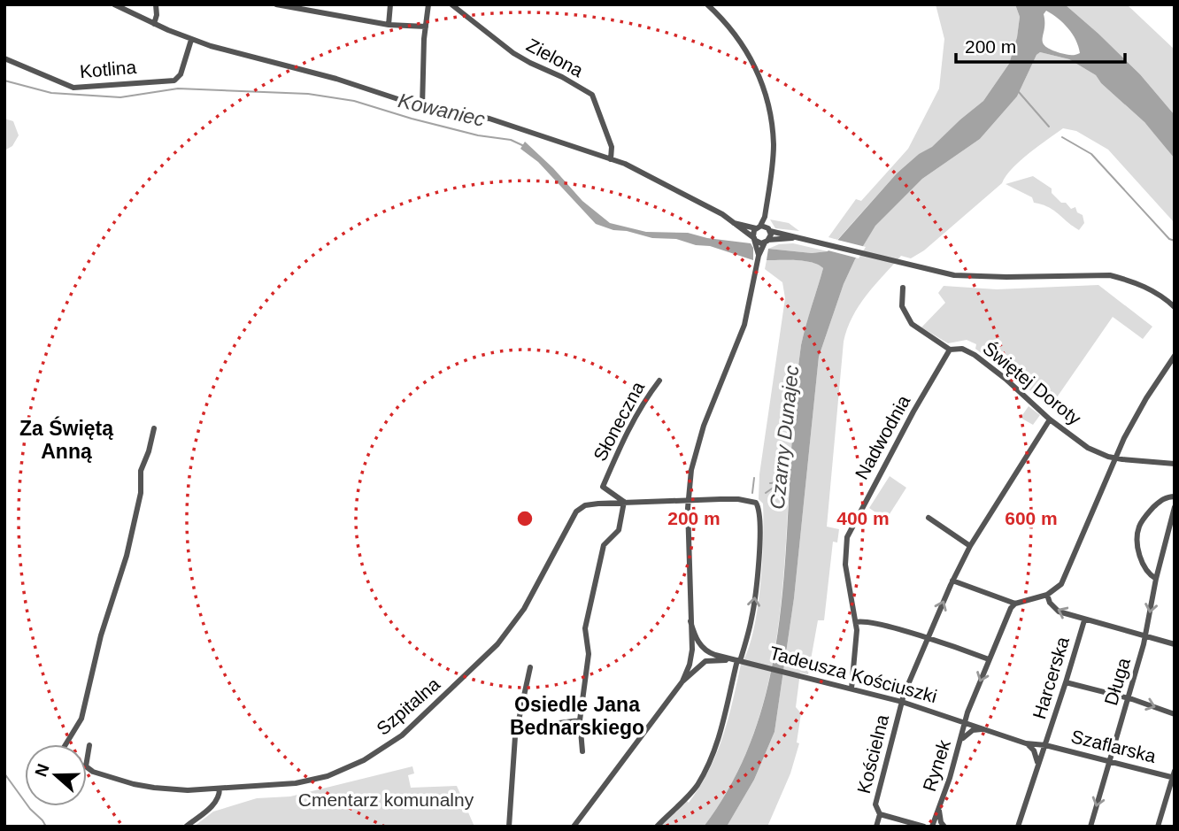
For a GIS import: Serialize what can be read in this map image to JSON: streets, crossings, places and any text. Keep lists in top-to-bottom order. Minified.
{"streets":{"street":["Zielona","Kotlina","Świętej Doroty","Słoneczna","Nadwodnia","Tadeusza Kościuszki","Harcerska","Długa","Szpitalna","Szaflarska","Kościelna","Rynek"]},"crossings":[["Świętej Doroty","Nadwodnia"],["Świętej Doroty","Kościelna"],["Słoneczna","Szpitalna"],["Nadwodnia","Tadeusza Kościuszki"],["Tadeusza Kościuszki","Szpitalna"],["Tadeusza Kościuszki","Kościelna"],["Tadeusza Kościuszki","Rynek"],["Harcerska","Szaflarska"],["Harcerska","Rynek"],["Długa","Szaflarska"],["Szaflarska","Rynek"]],"one_way":["Długa"],"districts":["Za Świętą Anną","Osiedle Jana Bednarskiego"],"water":["Kowaniec","Czarny Dunajec"],"parks":["Cmentarz komunalny"],"scale_bar":"200 m","north":"left","rings":["200 m","400 m","600 m"]}
